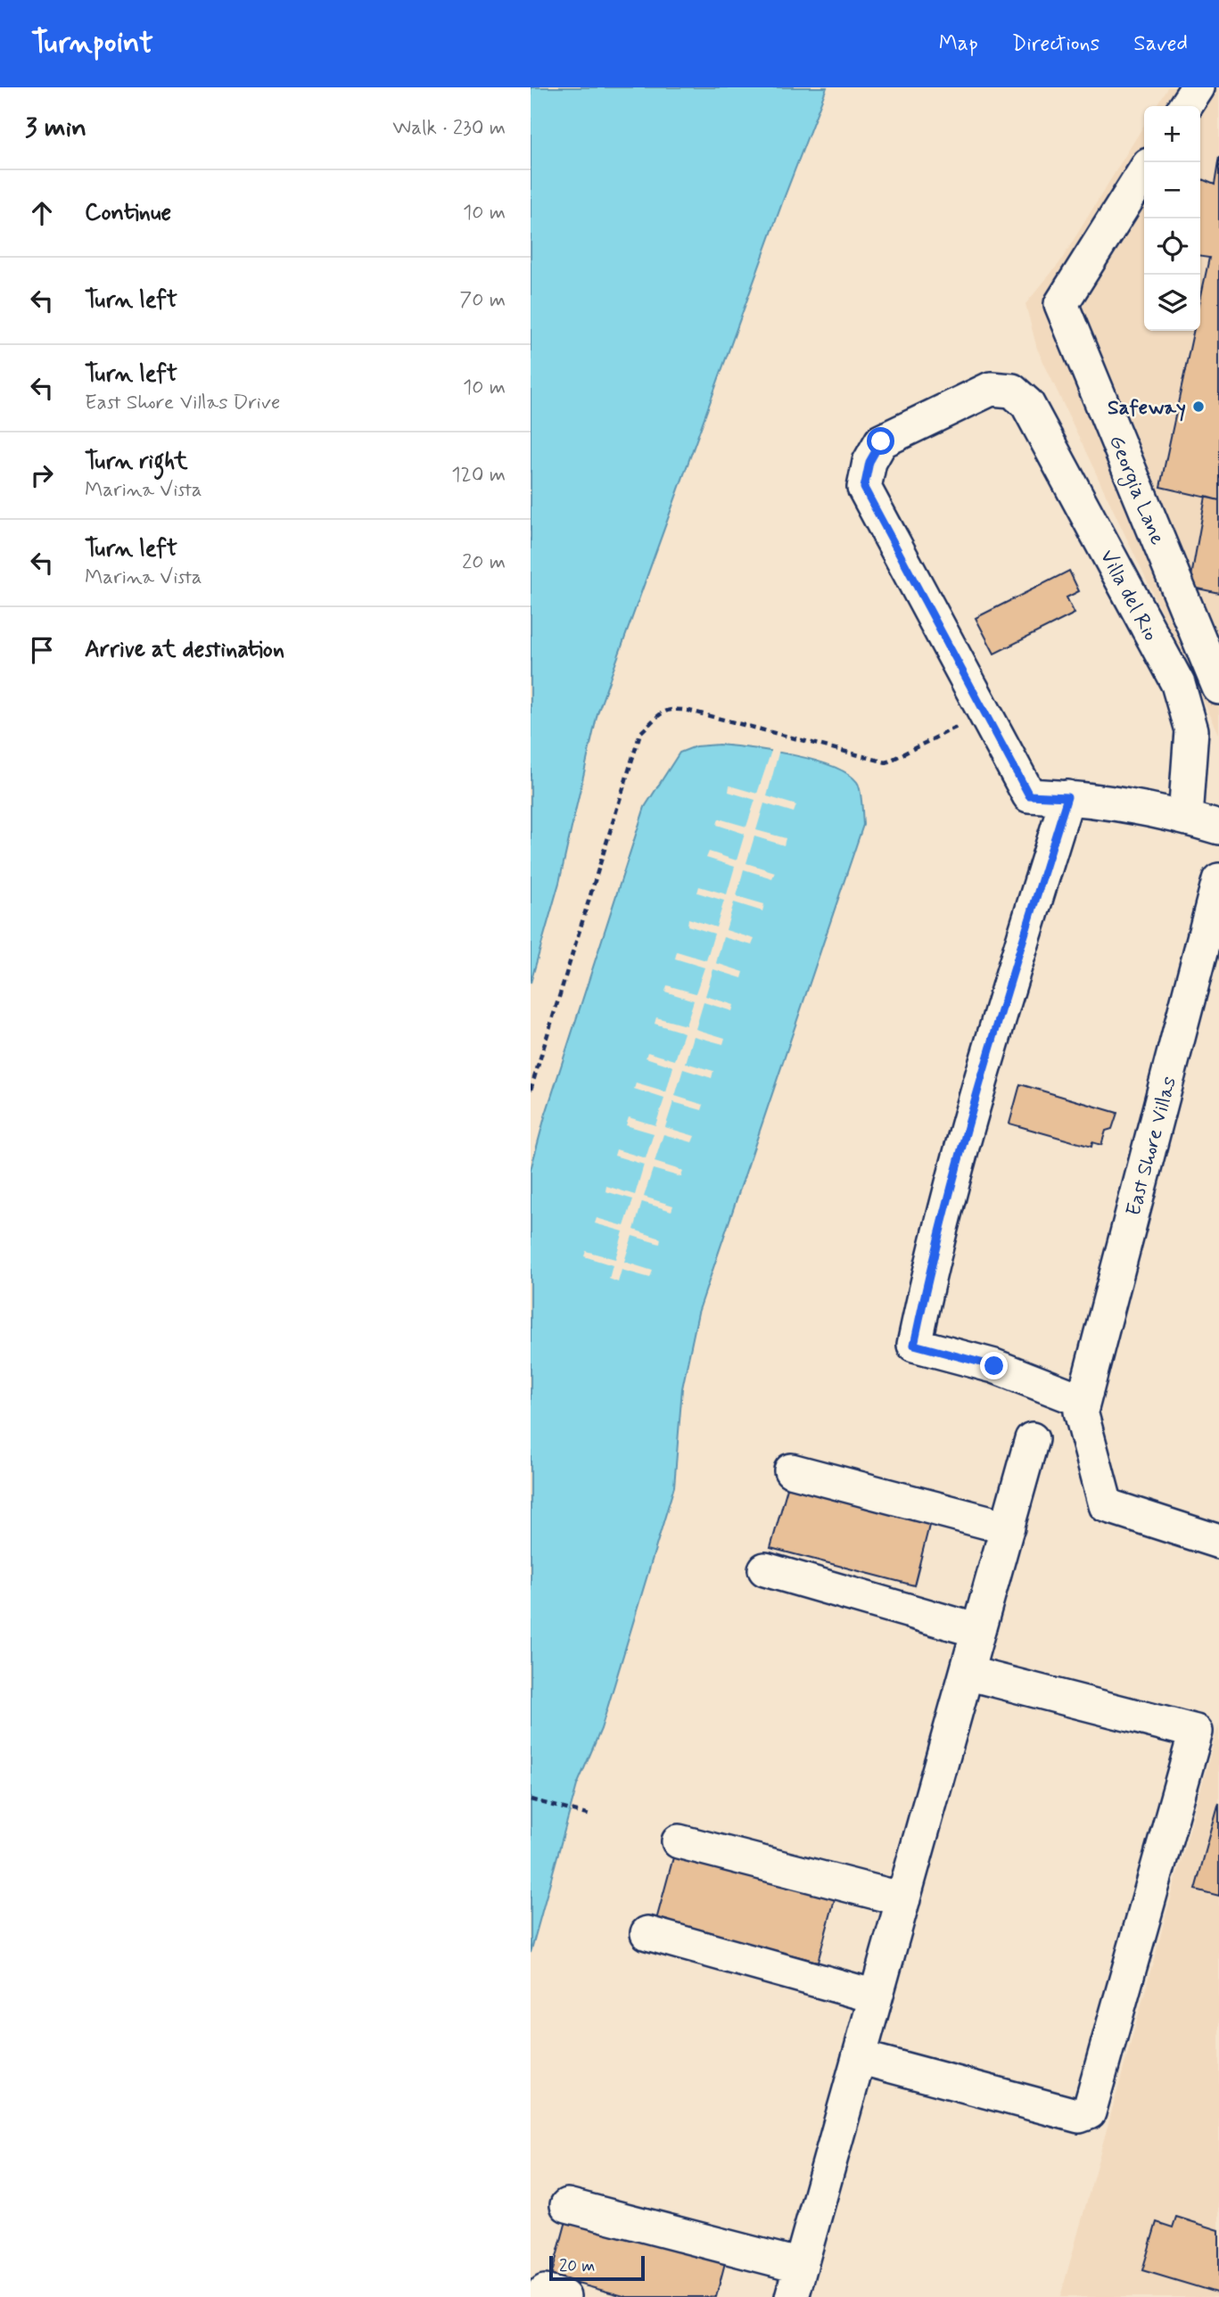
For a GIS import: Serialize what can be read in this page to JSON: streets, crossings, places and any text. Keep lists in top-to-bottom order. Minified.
{"streets":{"street":["Georgia Lane","Villa del Rio","East Shore Villas"]},"places":["Safeway"],"scale_bar":"20 m","page":{"header":"Turnpoint","nav":["Map","Directions","Saved"],"heading":["3 min","Walk · 230 m"],"map_buttons":["+","−"],"list":[["Continue","10 m"],["Turn left","70 m"],["Turn left","East Shore Villas Drive","10 m"],["Turn right","Marina Vista","120 m"],["Turn left","Marina Vista","20 m"],"Arrive at destination"],"scale":"20 m"}}
